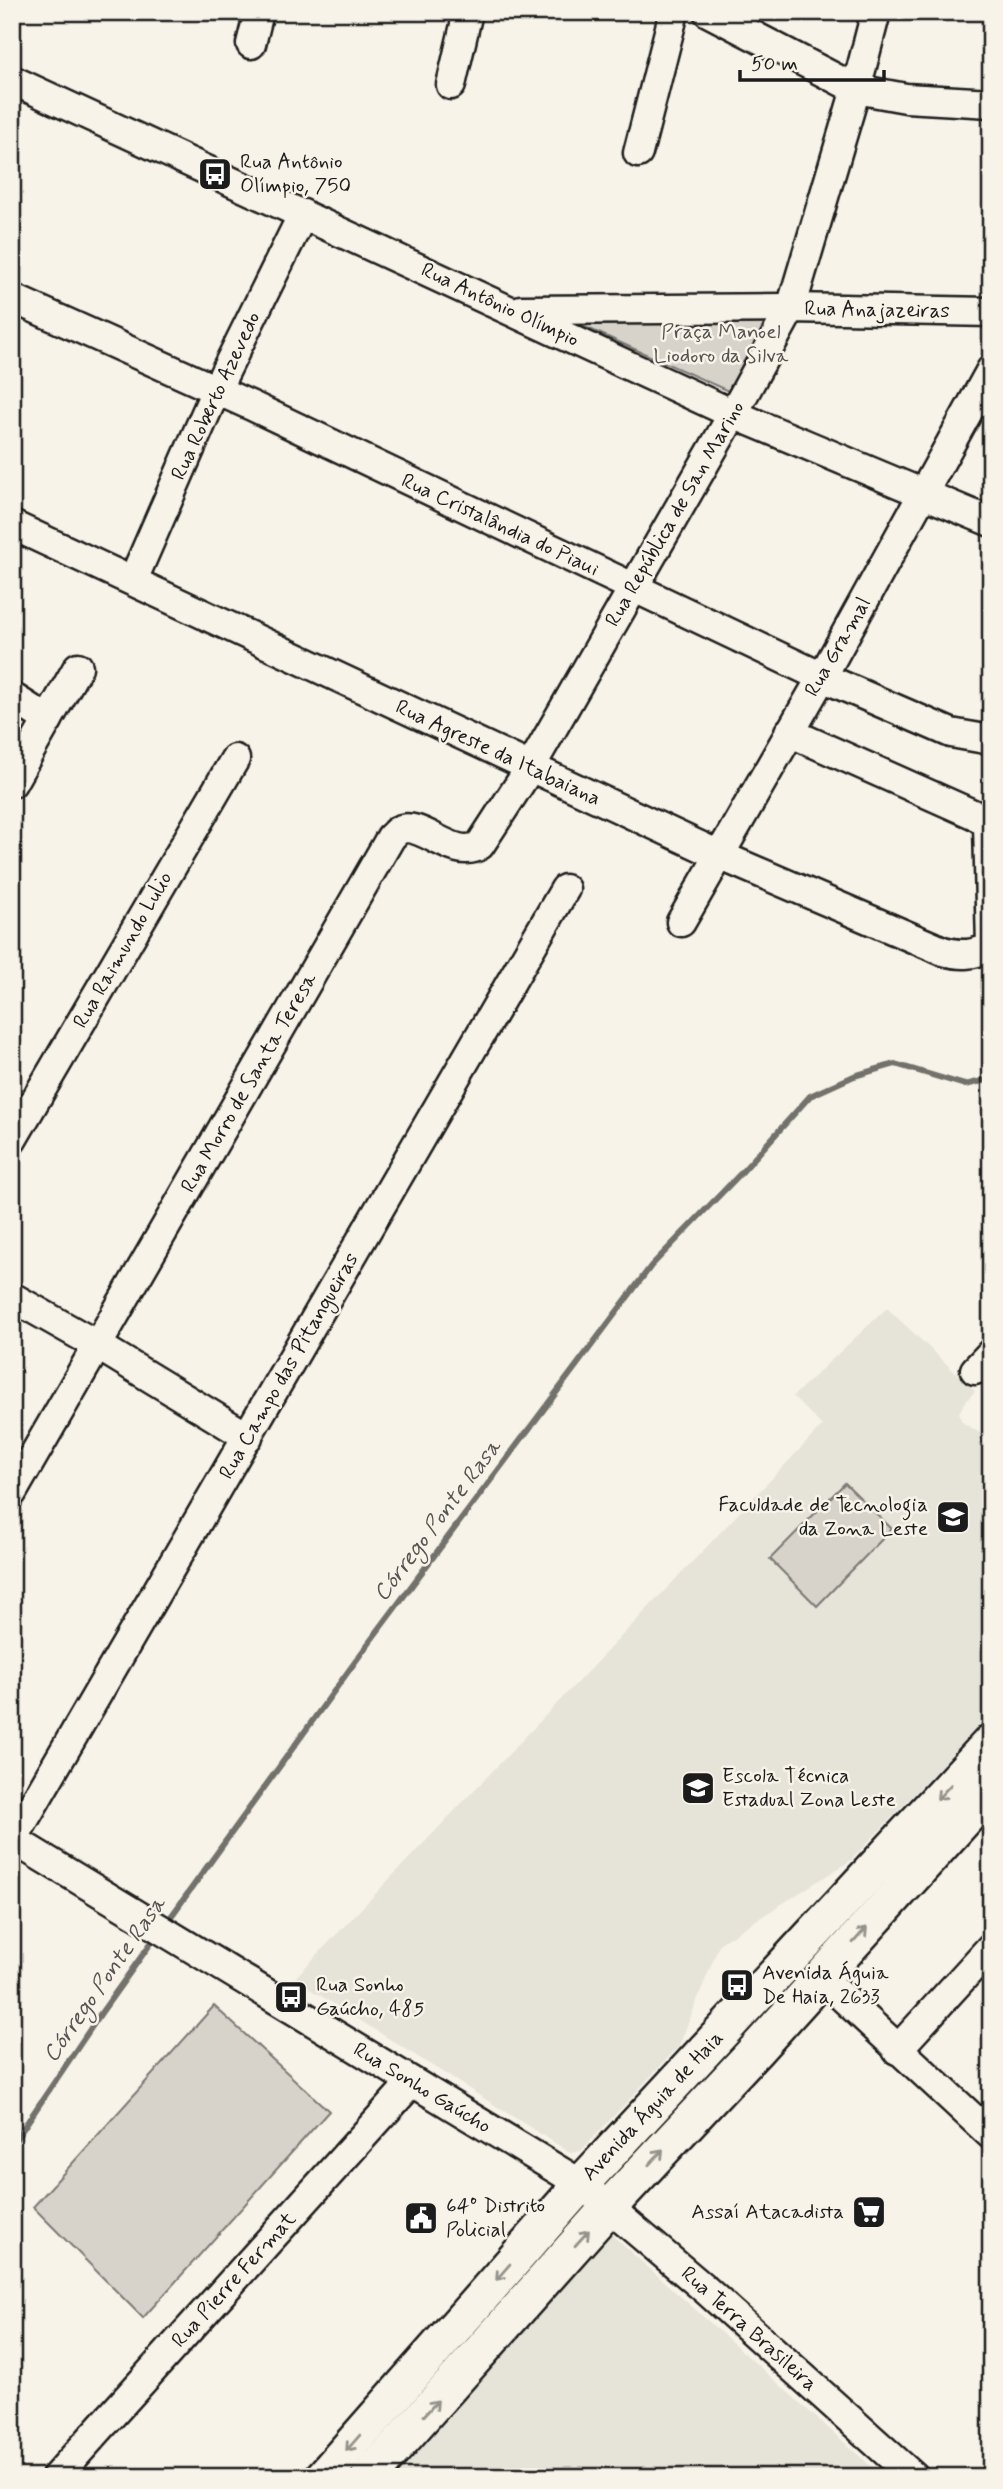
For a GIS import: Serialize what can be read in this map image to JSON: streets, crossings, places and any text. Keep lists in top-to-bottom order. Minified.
{"streets":{"main road":["Avenida Águia de Haia"],"street":["Rua Antônio Olímpio","Rua Anajazeiras","Rua Roberto Azevedo","Rua República de San Marino","Rua Cristalândia do Piaui","Rua Gramal","Rua Agreste da Itabaiana","Rua Raimundo Lulio","Rua Morro de Santa Teresa","Rua Campo das Pitangueiras","Rua Sonho Gaúcho","Rua Pierre Fermat","Rua Terra Brasileira"]},"crossings":[["Rua Antônio Olímpio","Rua Anajazeiras"],["Rua Antônio Olímpio","Rua Roberto Azevedo"],["Rua Antônio Olímpio","Rua República de San Marino"],["Rua Antônio Olímpio","Rua Gramal"],["Rua Anajazeiras","Rua República de San Marino"],["Rua Roberto Azevedo","Rua Cristalândia do Piaui"],["Rua Roberto Azevedo","Rua Agreste da Itabaiana"],["Rua República de San Marino","Rua Cristalândia do Piaui"],["Rua República de San Marino","Rua Agreste da Itabaiana"],["Rua República de San Marino","Rua Morro de Santa Teresa"],["Rua Cristalândia do Piaui","Rua Gramal"],["Rua Gramal","Rua Agreste da Itabaiana"],["Rua Agreste da Itabaiana","Rua Morro de Santa Teresa"],["Rua Campo das Pitangueiras","Rua Sonho Gaúcho"],["Rua Sonho Gaúcho","Avenida Águia de Haia"],["Rua Sonho Gaúcho","Rua Pierre Fermat"],["Rua Sonho Gaúcho","Rua Terra Brasileira"],["Avenida Águia de Haia","Rua Terra Brasileira"]],"water":["Córrego Ponte Rasa"],"parks":["Praça Manoel Liodoro da Silva"],"places":{"bus stop":["Rua Antônio Olímpio, 750","Avenida Águia De Haia, 2633","Rua Sonho Gaúcho, 485"],"school or university":["Faculdade de Tecnologia da Zona Leste","Escola Técnica Estadual Zona Leste"],"supermarket":["Assaí Atacadista"],"public building":["64º Distrito Policial"]},"scale_bar":"50 m"}
